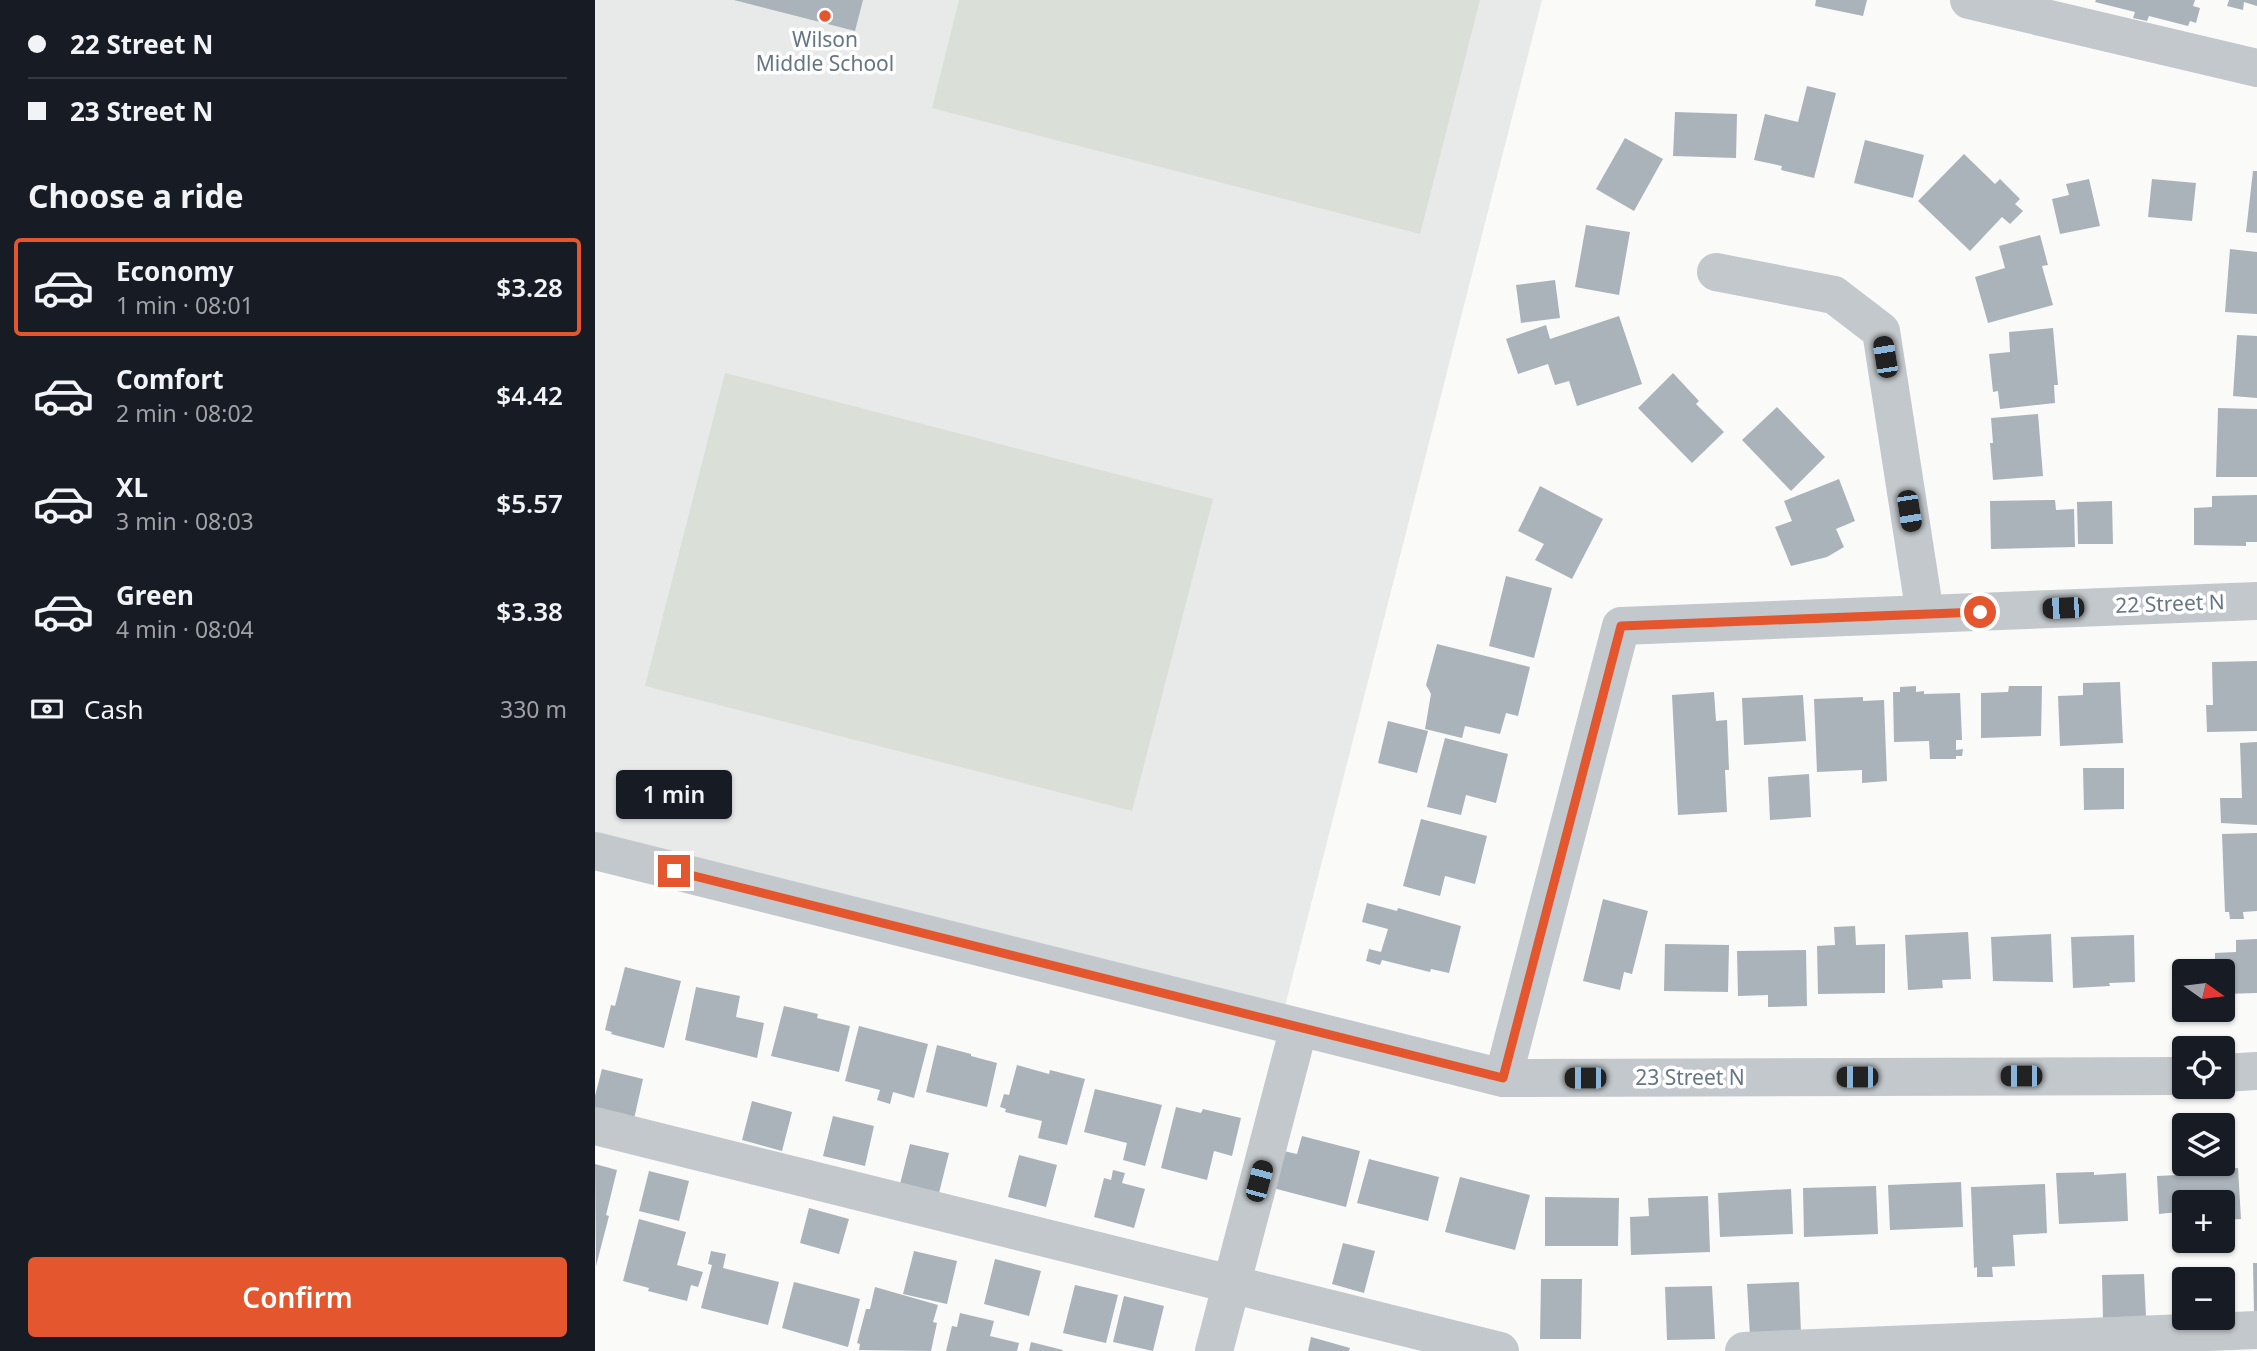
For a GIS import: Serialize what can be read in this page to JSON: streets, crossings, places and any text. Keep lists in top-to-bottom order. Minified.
{"streets":{"street":["22 Street N","23 Street N"]},"crossings":[["22 Street N","23 Street N"]],"places":["Wilson Middle School"],"north":"right","page":{"banner":["22 Street N","23 Street N"],"heading":"Choose a ride","list":[{"name":"Economy","note":"1 min · 08:01","value":"$3.28"},{"name":"Comfort","note":"2 min · 08:02","value":"$4.42"},{"name":"XL","note":"3 min · 08:03","value":"$5.57"},{"name":"Green","note":"4 min · 08:04","value":"$3.38"}],"pay":["Cash","330 m"],"bubble":"1 min","map_buttons":["+","−"],"buttons":"Confirm"}}
